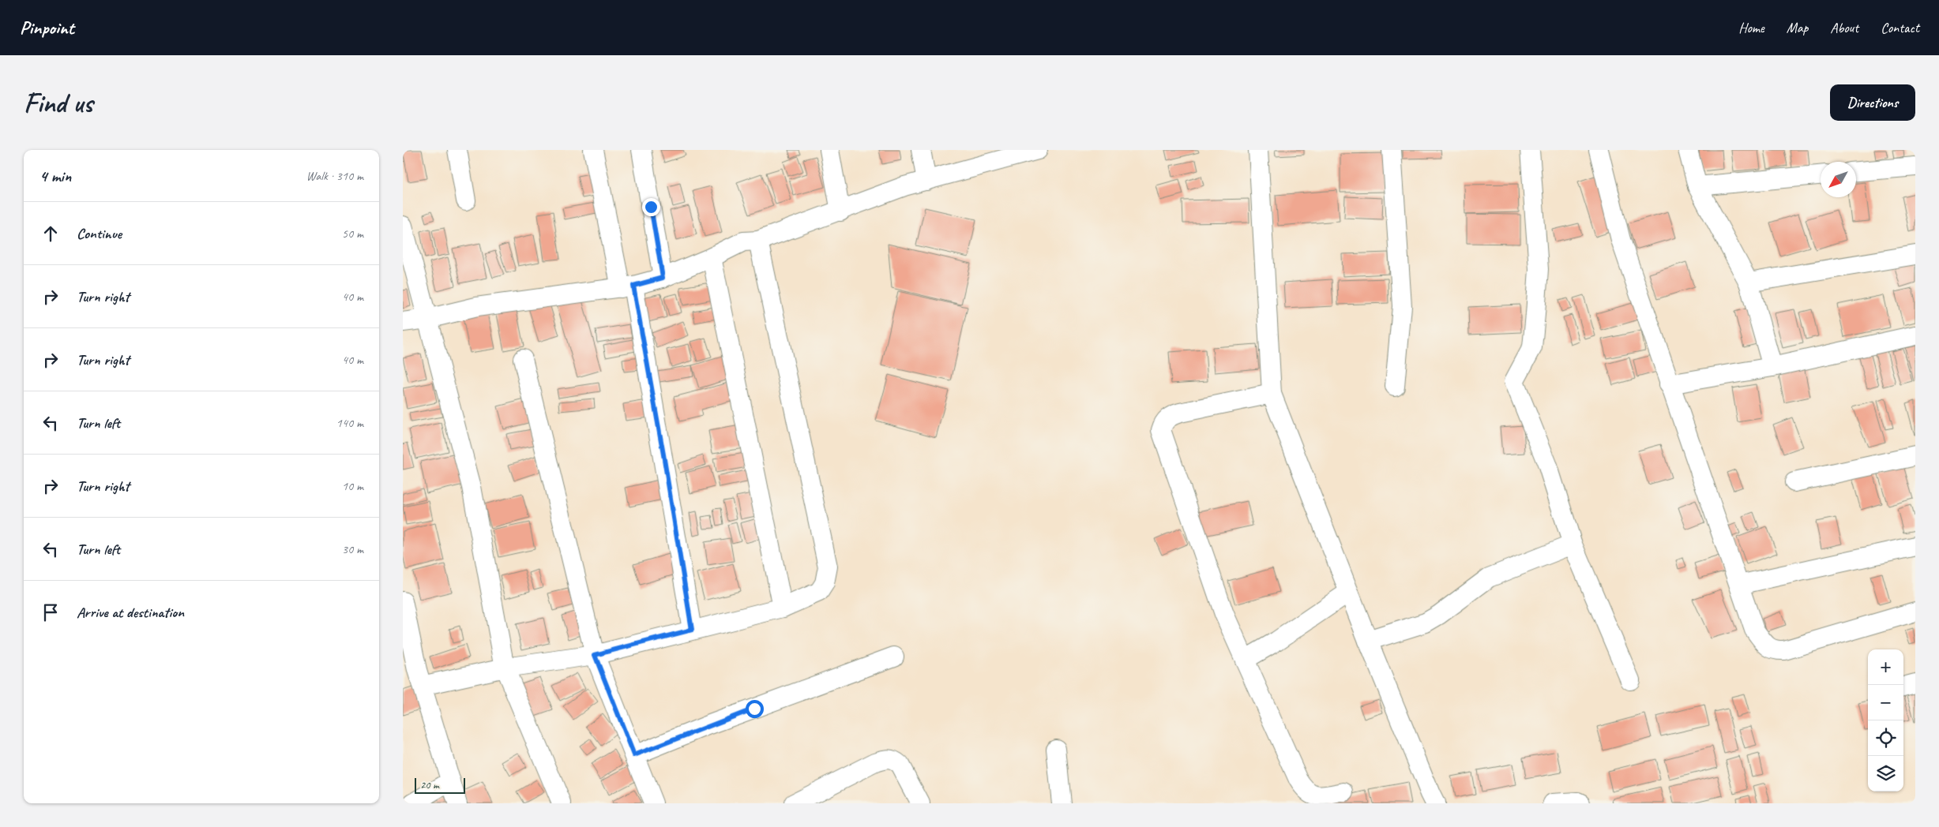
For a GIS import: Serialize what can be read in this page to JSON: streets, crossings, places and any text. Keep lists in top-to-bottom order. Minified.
{"scale_bar":"20 m","north":"bottom left","page":{"header":"Pinpoint","nav":["Home","Map","About","Contact"],"buttons":"Directions","title":"Find us","heading":["4 min","Walk · 310 m"],"list":[["Continue","50 m"],["Turn right","40 m"],["Turn right","40 m"],["Turn left","140 m"],["Turn right","10 m"],["Turn left","30 m"],"Arrive at destination"],"map_buttons":["+","−"],"scale":"20 m"}}
